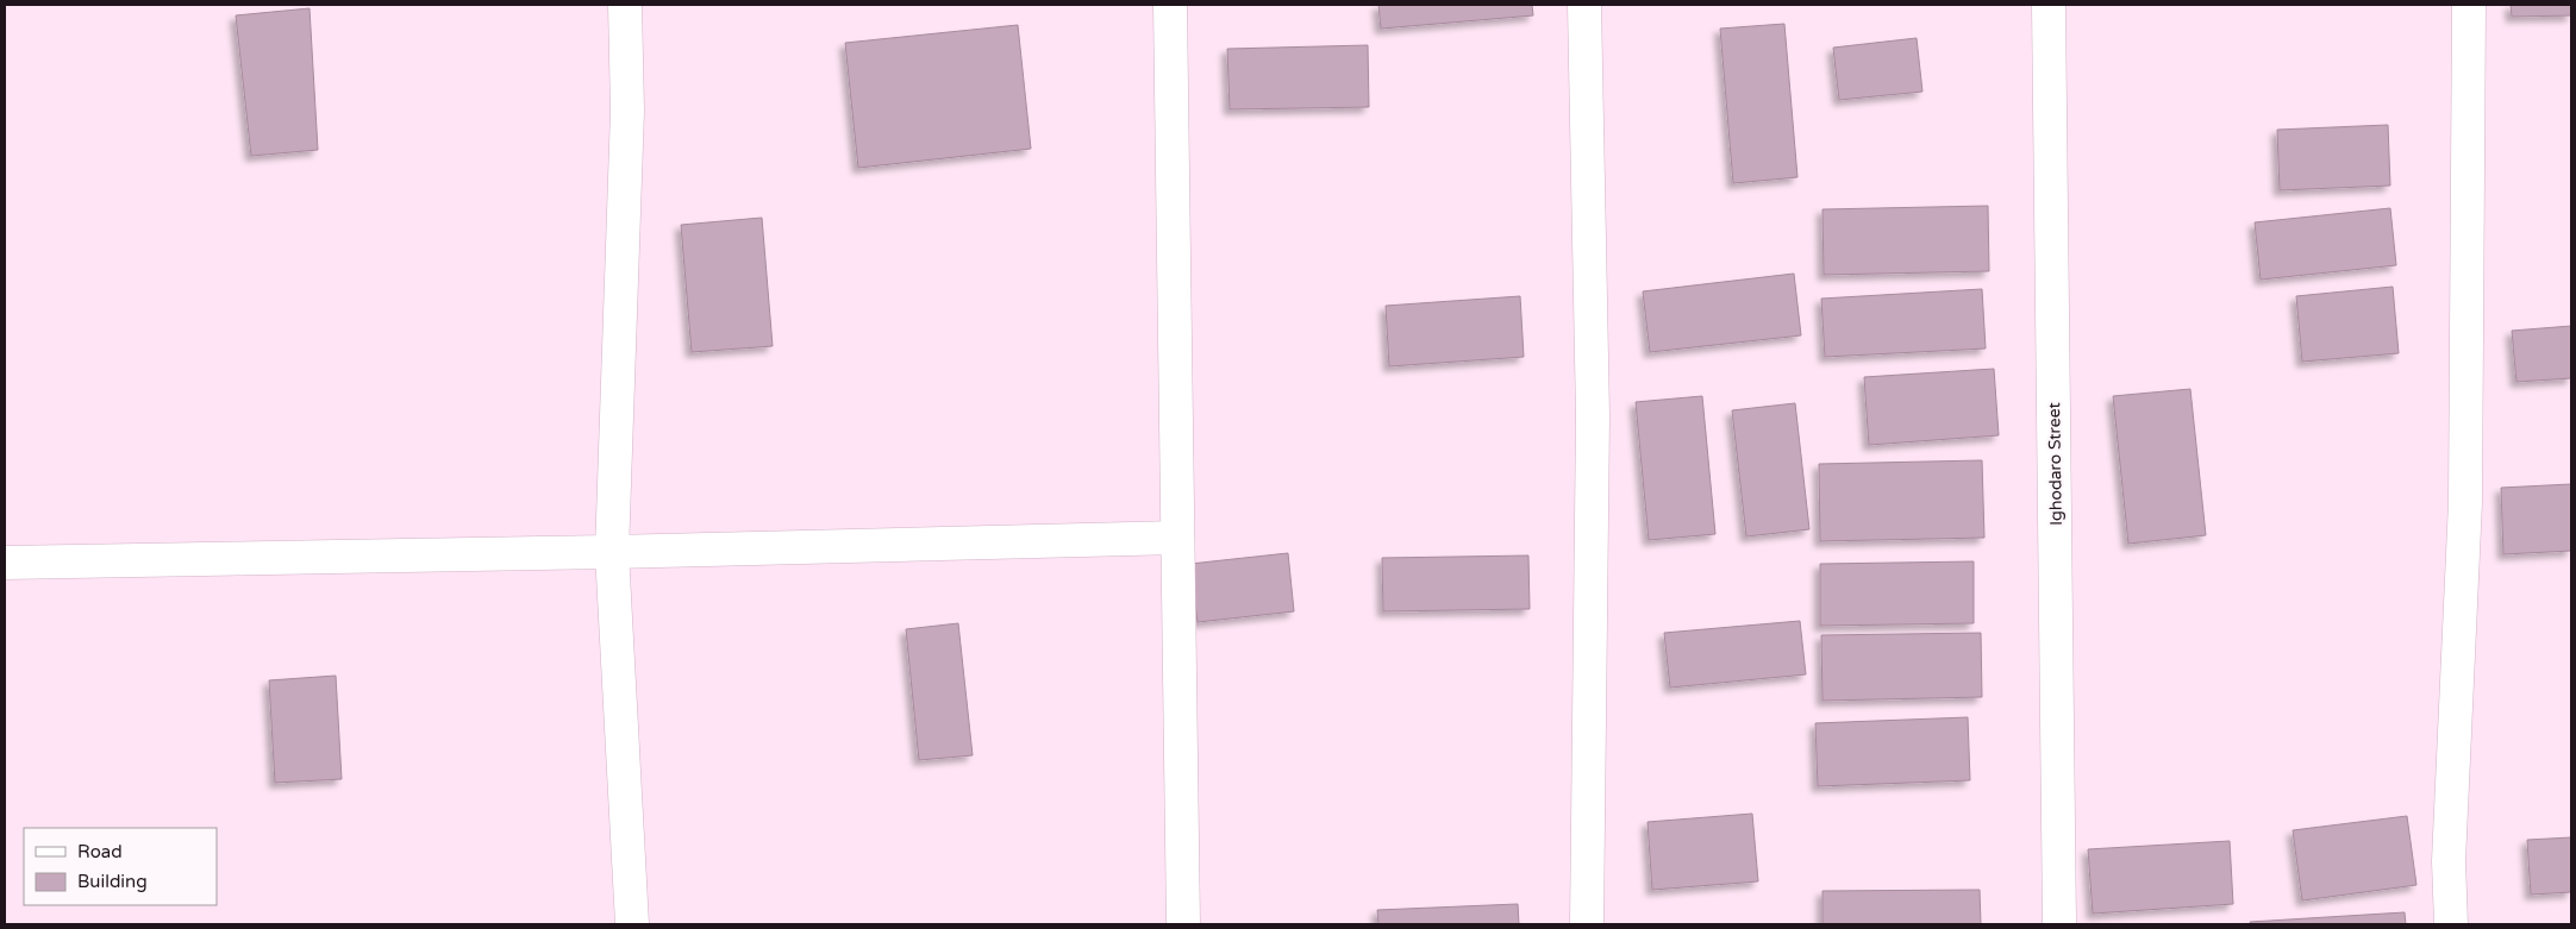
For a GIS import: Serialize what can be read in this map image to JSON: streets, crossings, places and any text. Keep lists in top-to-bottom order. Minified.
{"streets":{"street":["Ighodaro Street"]},"legend":["Road","Building"]}
